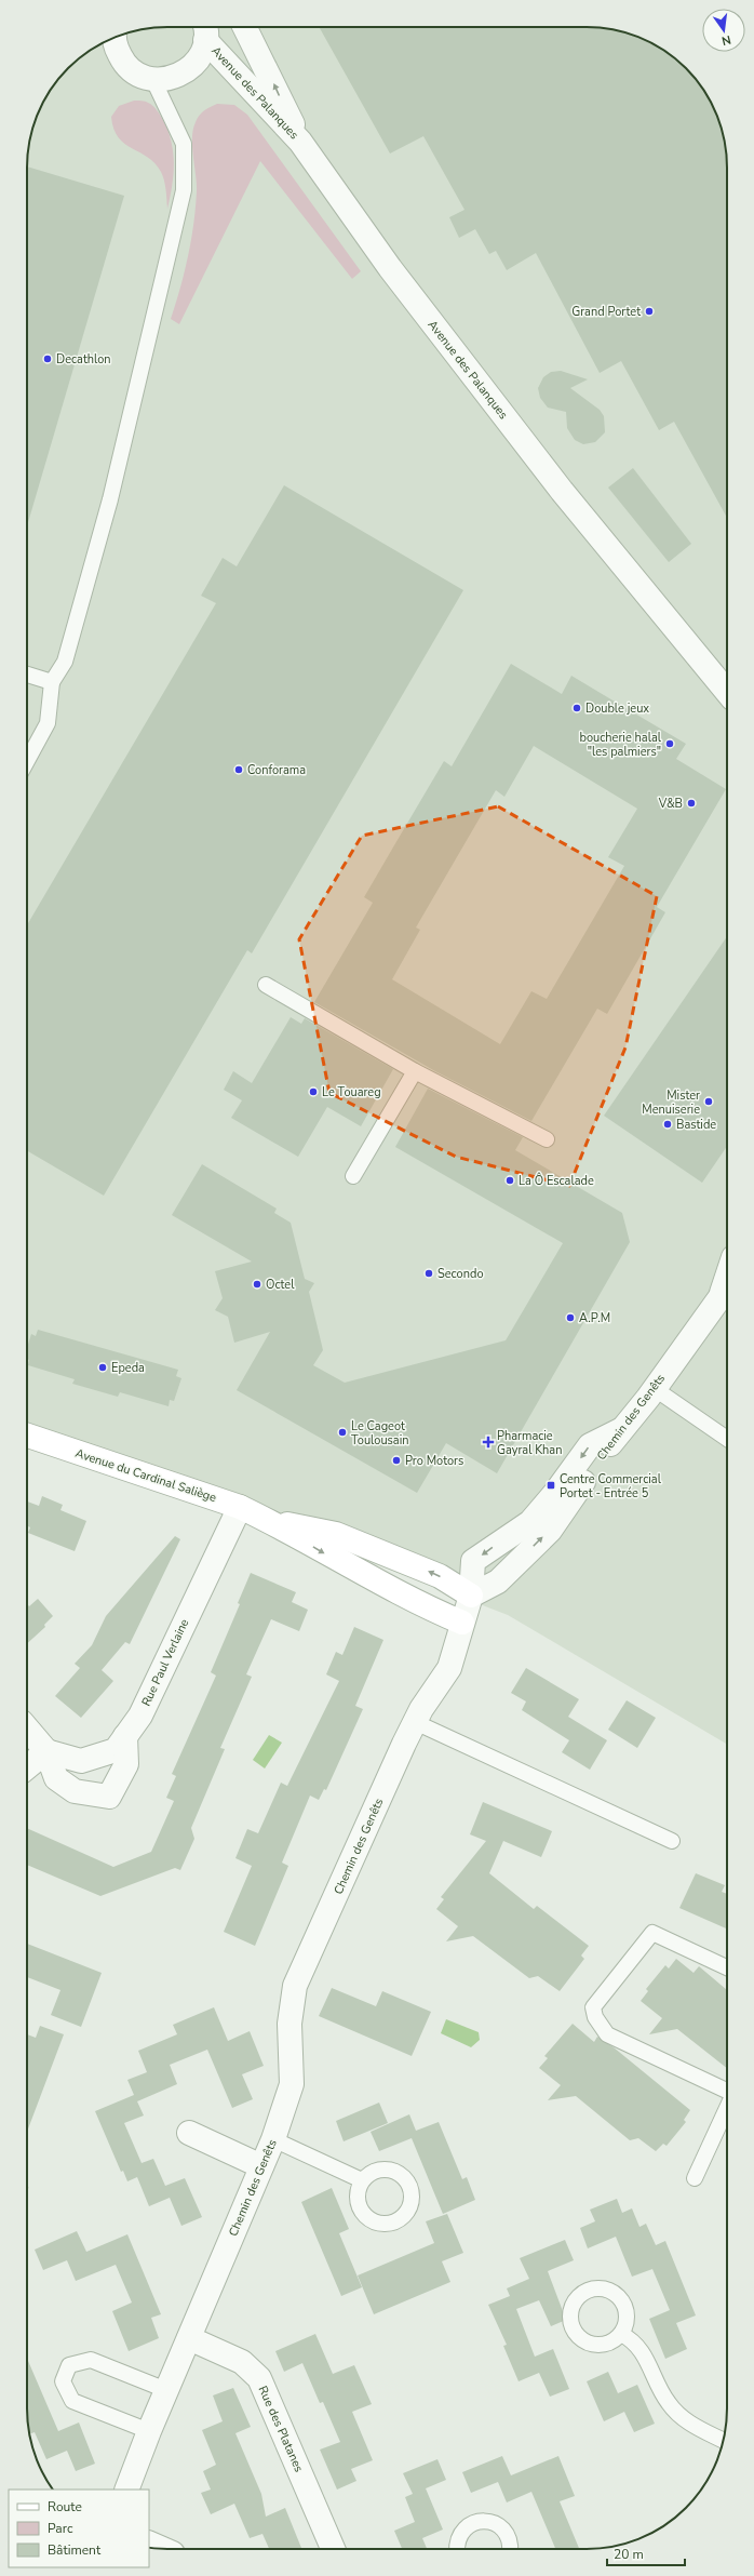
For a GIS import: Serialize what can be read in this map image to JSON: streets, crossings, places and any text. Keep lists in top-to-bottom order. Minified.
{"streets":{"main road":["Avenue du Cardinal Saliège"],"street":["Avenue des Palanques","Chemin des Genêts","Rue Paul Verlaine","Rue des Platanes"]},"crossings":[["Chemin des Genêts","Rue des Platanes"],["Avenue du Cardinal Saliège","Rue Paul Verlaine"]],"places":{"other":["Grand Portet","Decathlon","Double jeux","boucherie halal \"les palmiers\"","Conforama","V&B","Le Touareg","Mister Menuiserie","Bastide","La Ô Escalade","Secondo","Octel","A.P.M","Epeda","Le Cageot Toulousain","Pro Motors"],"health":["Pharmacie Gayral Khan"],"transit":["Centre Commercial Portet - Entrée 5"]},"legend":["Route","Parc","Bâtiment"],"scale_bar":"20 m","north":"bottom"}
